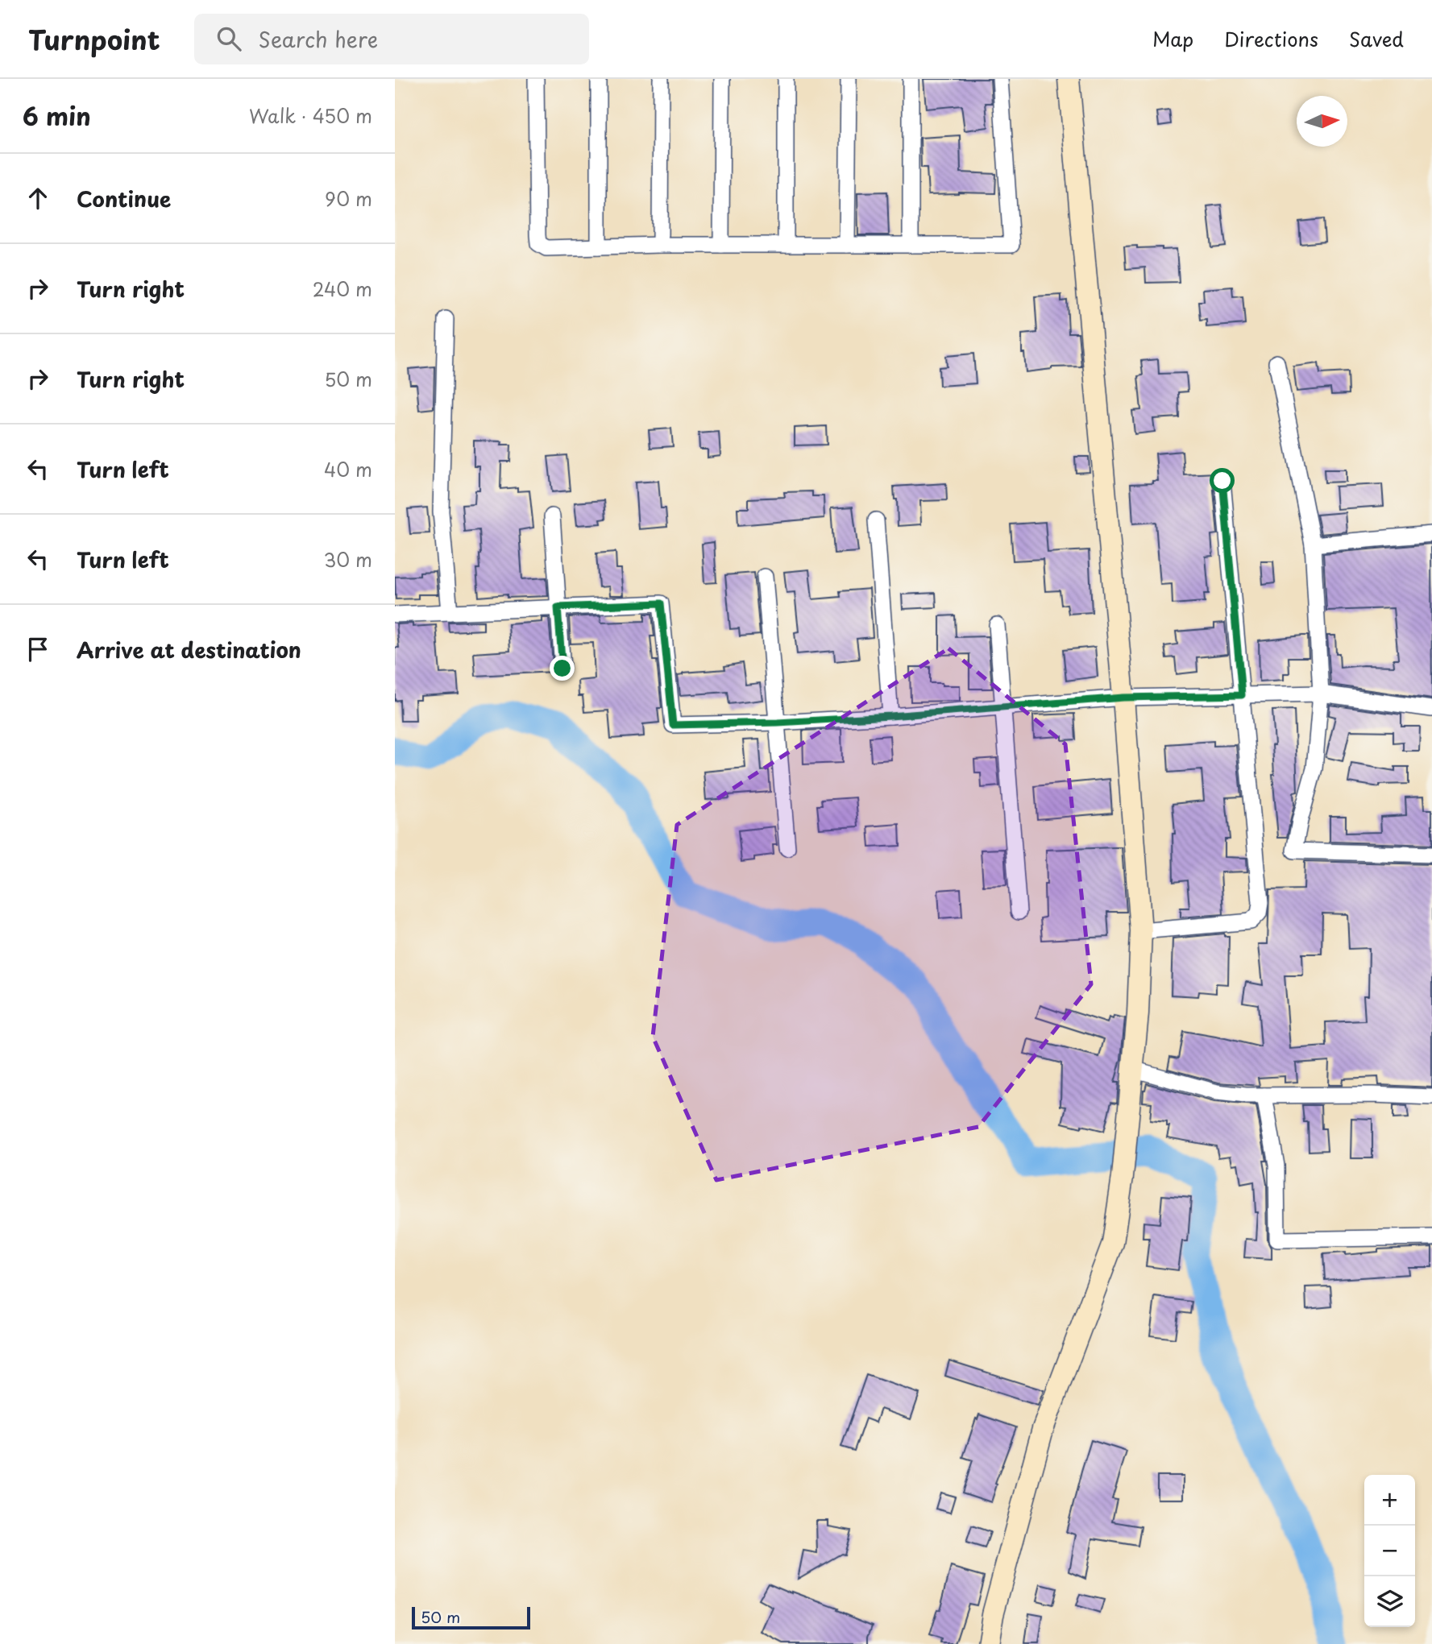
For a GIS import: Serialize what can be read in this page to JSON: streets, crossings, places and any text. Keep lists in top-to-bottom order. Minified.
{"scale_bar":"50 m","north":"right","page":{"header":"Turnpoint","search":"Search here","nav":["Map","Directions","Saved"],"heading":["6 min","Walk · 450 m"],"list":[["Continue","90 m"],["Turn right","240 m"],["Turn right","50 m"],["Turn left","40 m"],["Turn left","30 m"],"Arrive at destination"],"map_buttons":["+","−"],"scale":"50 m"}}
